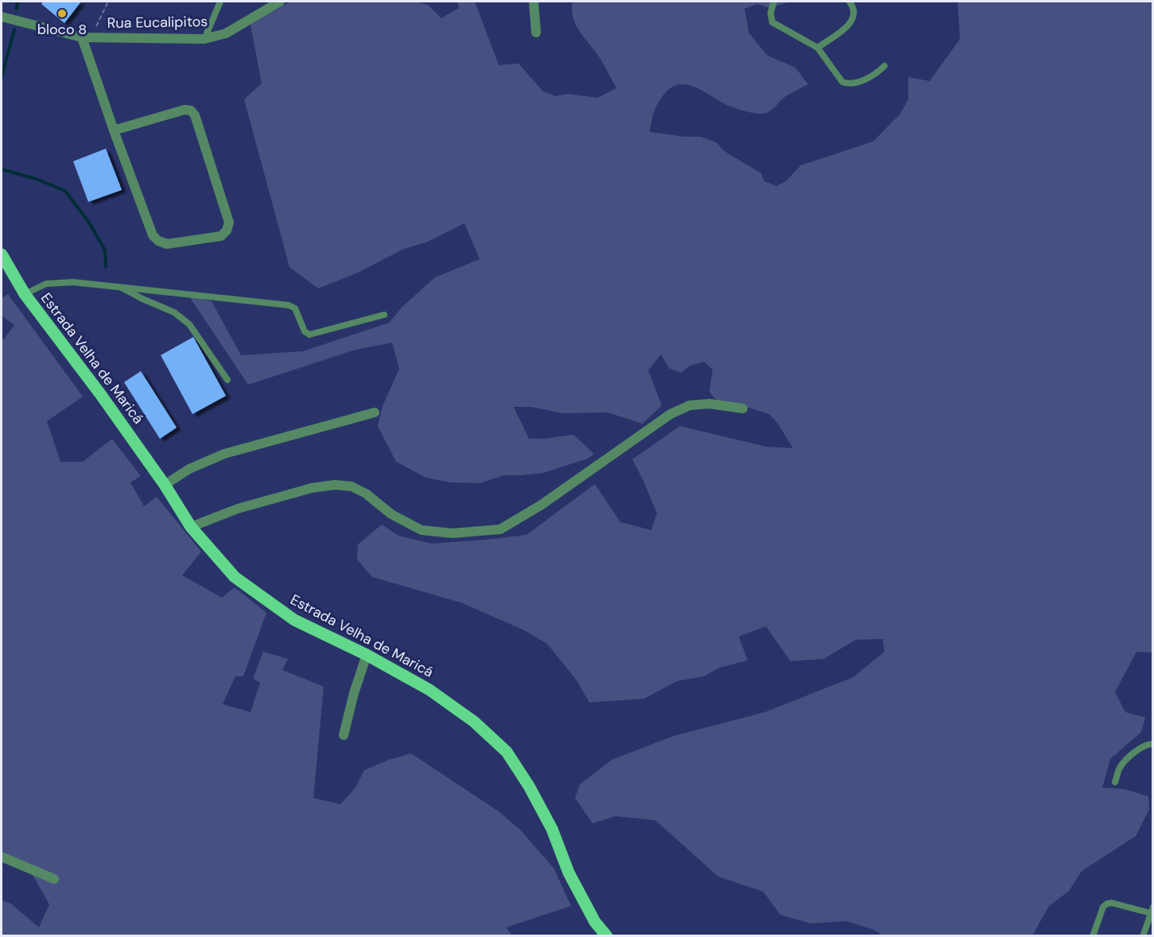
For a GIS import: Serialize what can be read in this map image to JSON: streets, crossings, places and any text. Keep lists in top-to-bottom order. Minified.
{"streets":{"main road":["Estrada Velha de Maricá"],"street":["Rua Eucalipitos"]},"places":["bloco 8"]}
